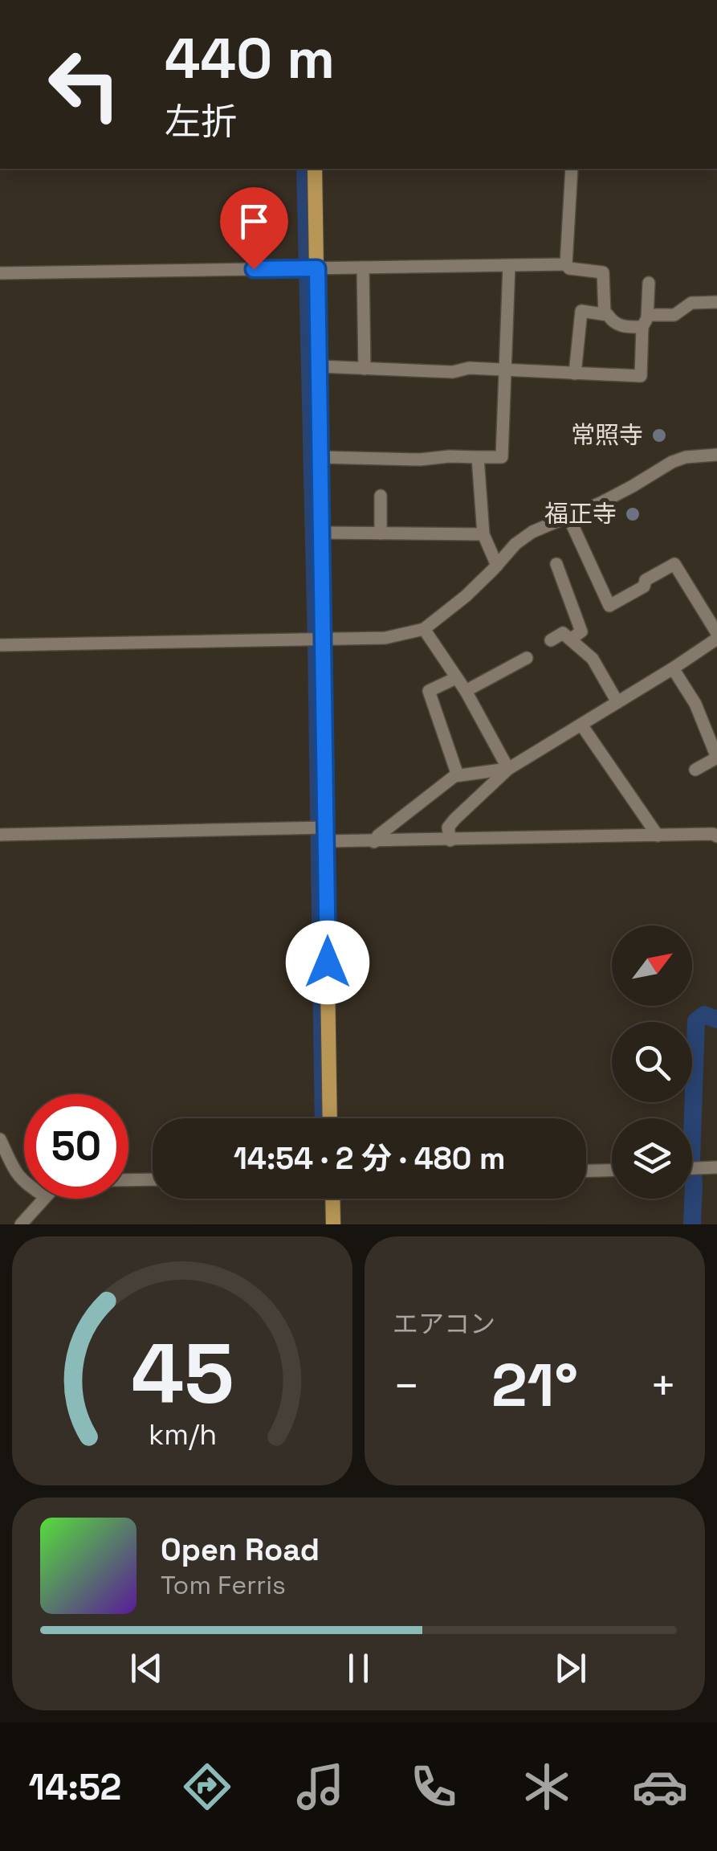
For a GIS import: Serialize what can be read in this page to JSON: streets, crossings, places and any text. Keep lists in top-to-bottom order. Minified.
{"places":["常照寺","福正寺"],"north":"top right","page":{"turn":["440 m","左折"],"limit":"50","trip":"14:54 · 2 分 · 480 m","tile":"エアコン","heat":["−","21°","+"],"song":["Open Road","Tom Ferris"],"tabs":"14:52","gauge":["45","km/h"]}}
